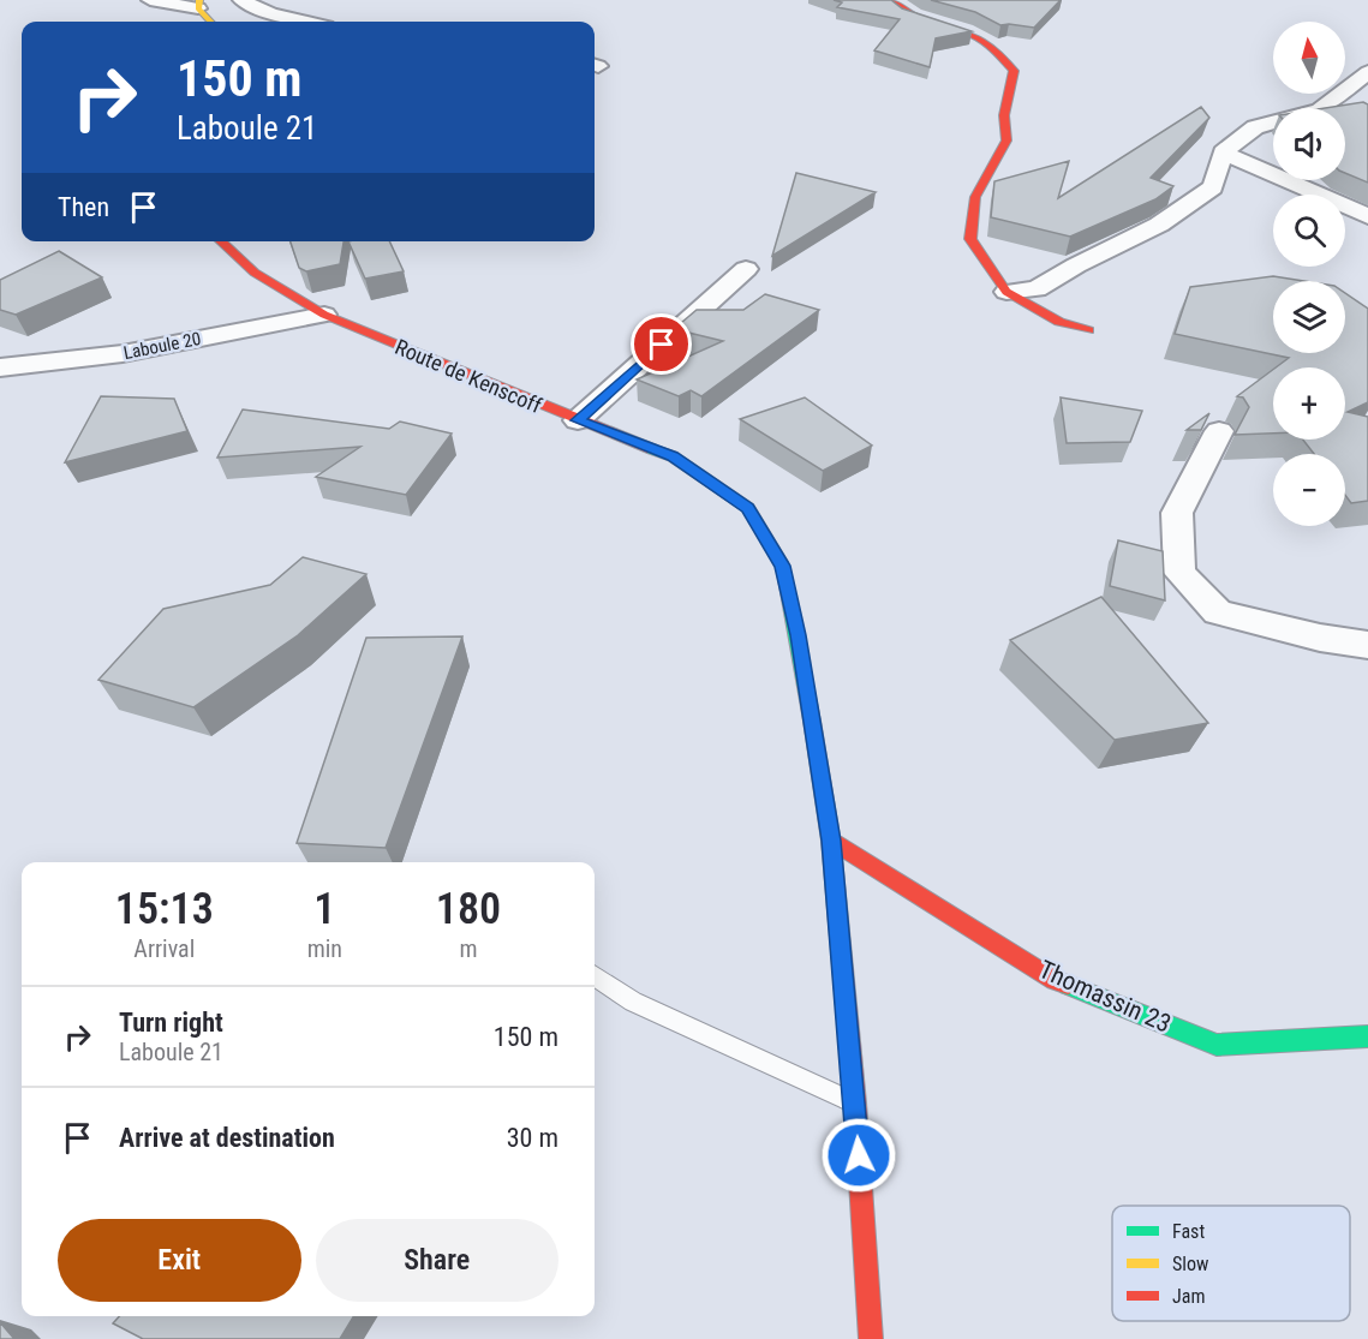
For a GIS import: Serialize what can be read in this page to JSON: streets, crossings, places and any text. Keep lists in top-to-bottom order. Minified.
{"streets":{"main road":["Route de Kenscoff","Thomassin 23"],"street":["Laboule 20"]},"crossings":[["Laboule 20","Route de Kenscoff"],["Route de Kenscoff","Thomassin 23"]],"legend":["Fast","Slow","Jam"],"north":"top","page":{"map_buttons":["+","−"],"turn":["150 m","Laboule 21"],"then":"Then","eta":["15:13","Arrival","1","min","180","m"],"list":[{"name":"Turn right","note":"Laboule 21","value":"150 m"},{"name":"Arrive at destination","value":"30 m"}],"buttons":["Exit","Share"]}}
